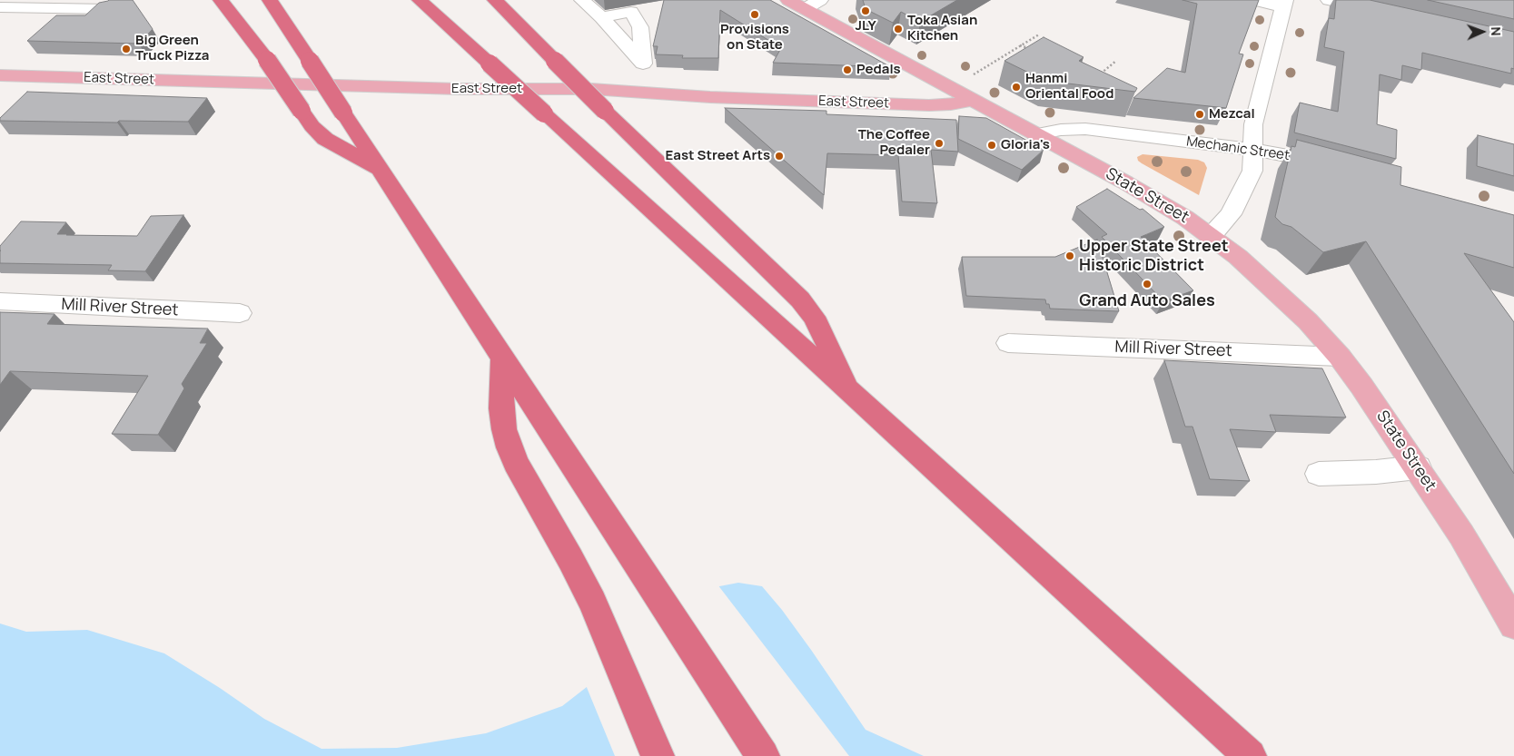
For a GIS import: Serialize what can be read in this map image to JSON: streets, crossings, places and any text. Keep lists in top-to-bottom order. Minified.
{"streets":{"main road":["East Street","State Street"],"street":["Mechanic Street","Mill River Street"]},"crossings":[["East Street","State Street"],["Mechanic Street","State Street"],["State Street","Mill River Street"]],"places":["JLY","Provisions on State","Toka Asian Kitchen","Big Green Truck Pizza","Pedals","Hanmi Oriental Food","Mezcal","The Coffee Pedaler","Gloria's","East Street Arts","Upper State Street Historic District","Grand Auto Sales"],"north":"right"}
